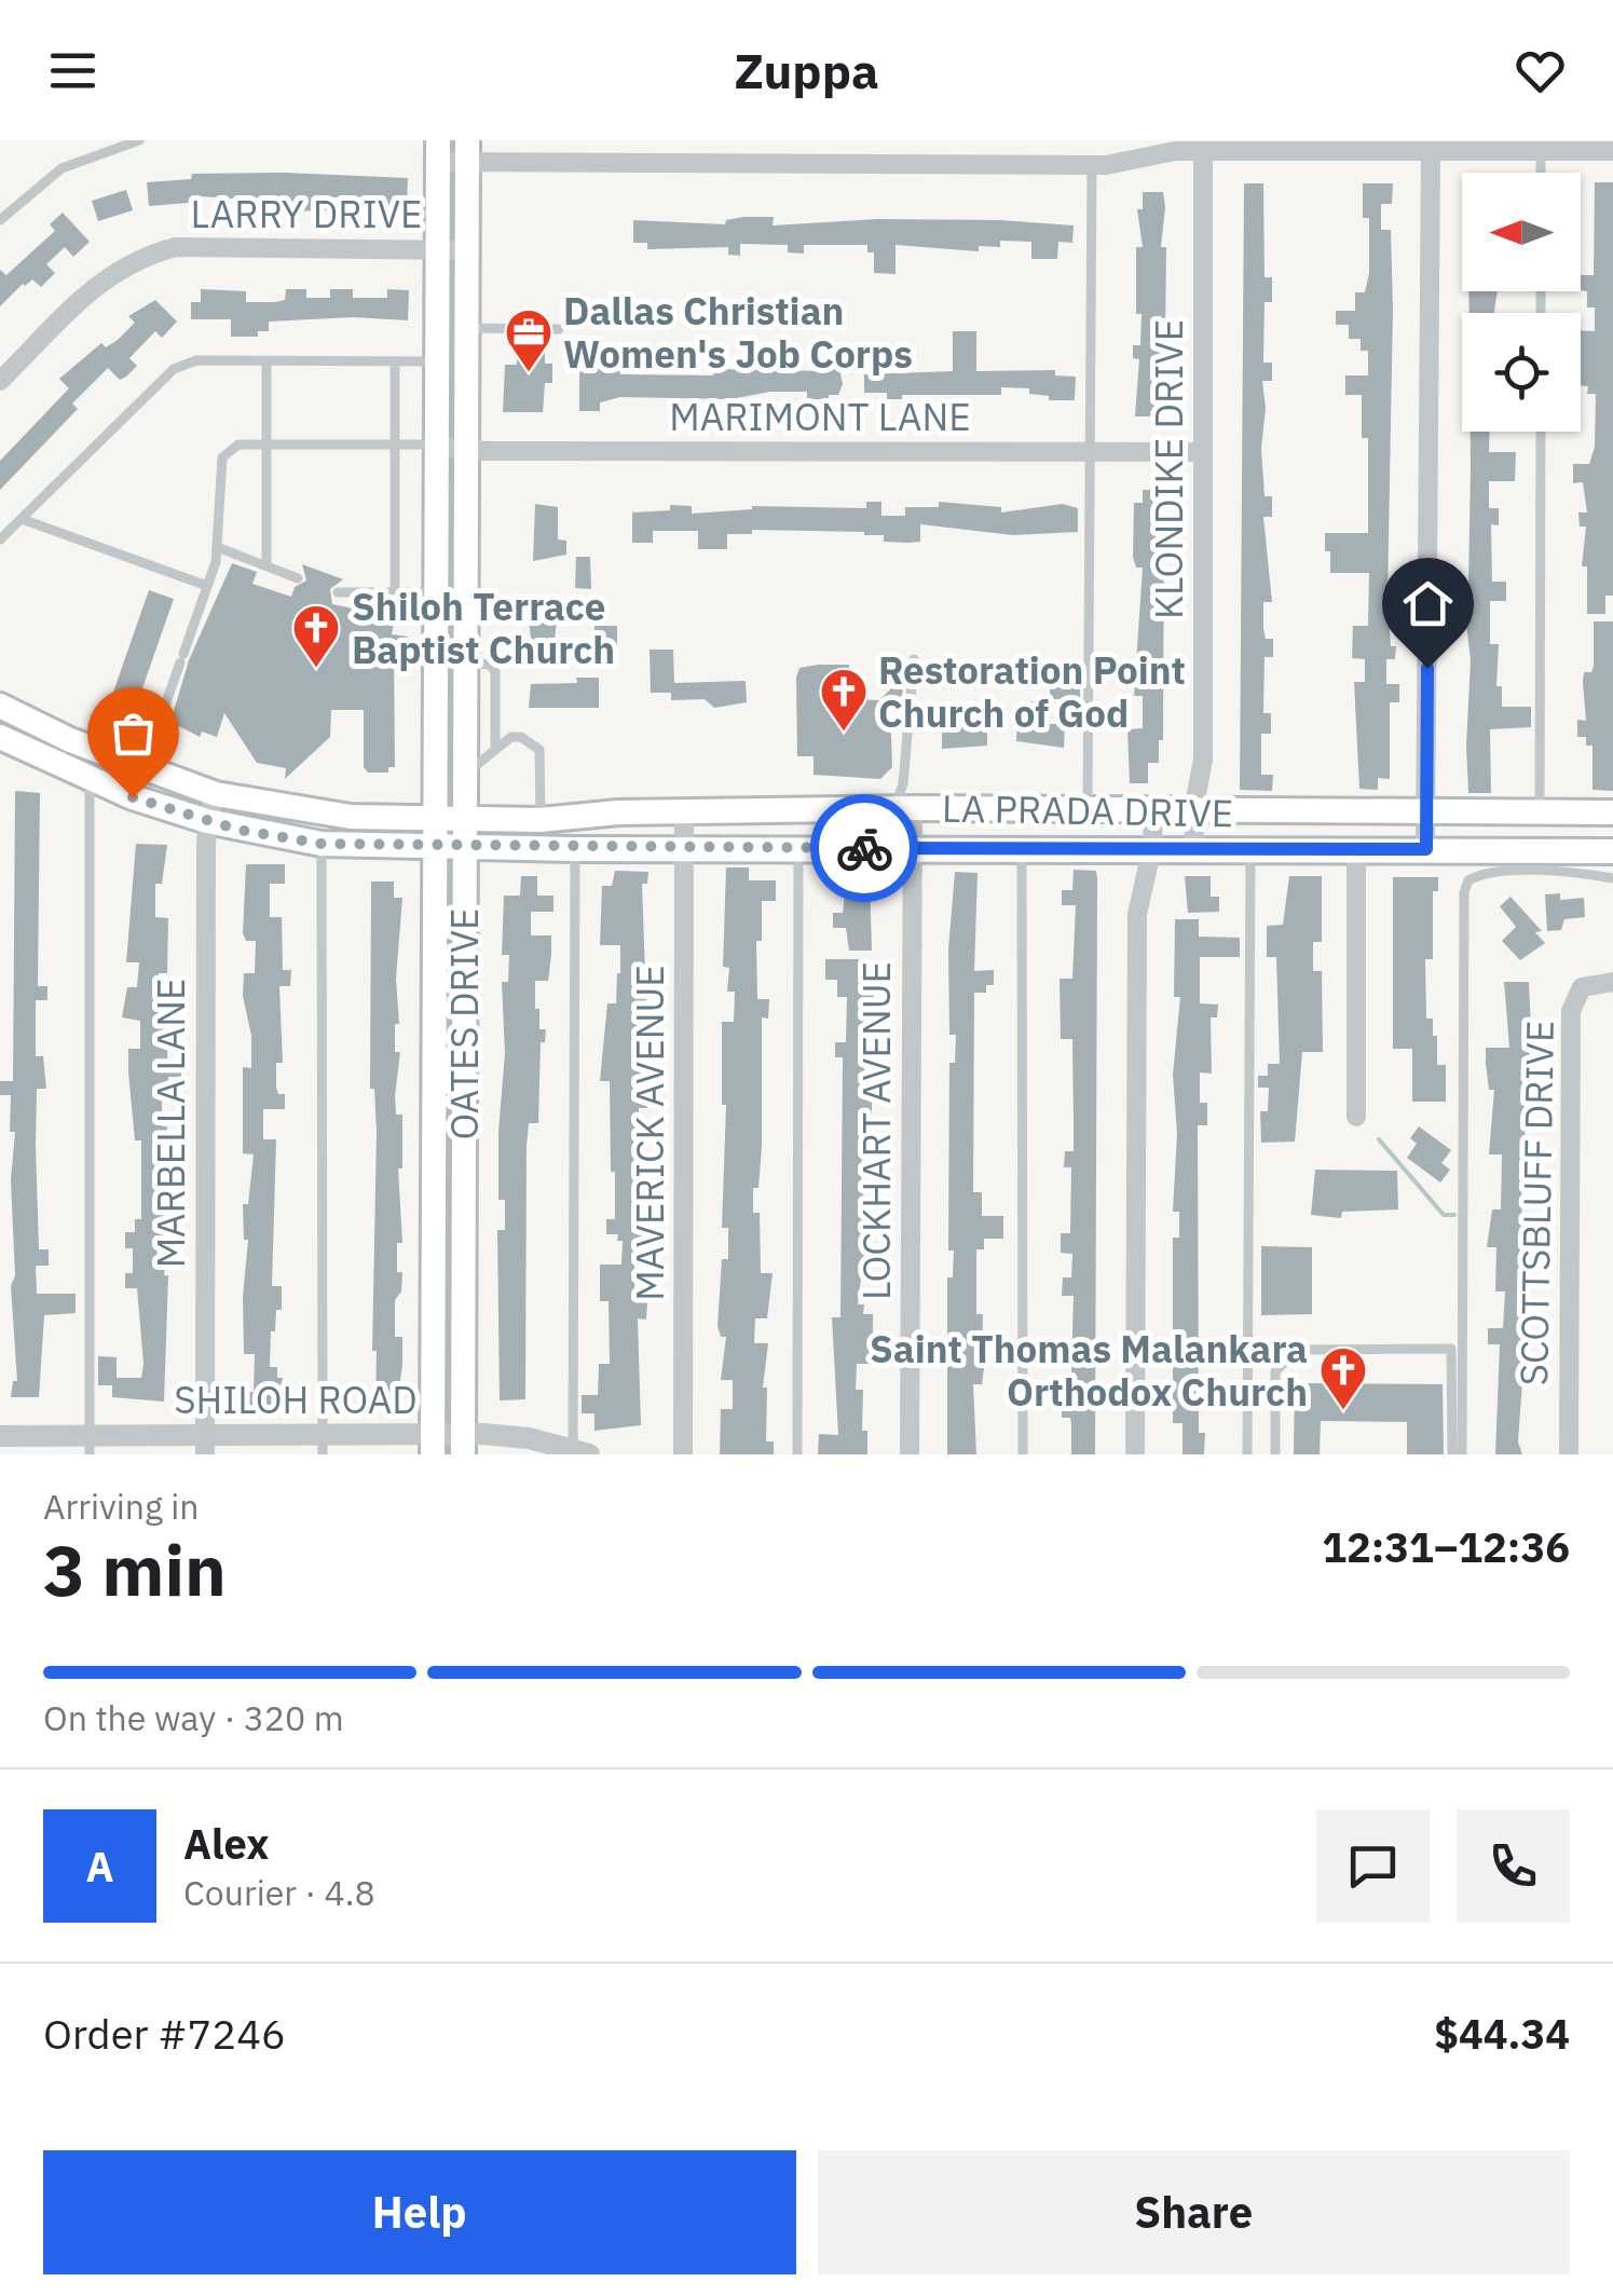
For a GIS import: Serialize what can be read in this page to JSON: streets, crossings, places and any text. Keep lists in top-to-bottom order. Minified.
{"streets":{"main road":["LA PRADA DRIVE","OATES DRIVE"],"street":["LARRY DRIVE","MARIMONT LANE","KLONDIKE DRIVE","MARBELLA LANE","LOCKHART AVENUE","MAVERICK AVENUE","SCOTTSBLUFF DRIVE","SHILOH ROAD"]},"crossings":[["LARRY DRIVE","OATES DRIVE"],["MARIMONT LANE","KLONDIKE DRIVE"],["MARIMONT LANE","OATES DRIVE"],["KLONDIKE DRIVE","LA PRADA DRIVE"],["LA PRADA DRIVE","OATES DRIVE"],["LA PRADA DRIVE","MARBELLA LANE"],["LA PRADA DRIVE","LOCKHART AVENUE"],["LA PRADA DRIVE","MAVERICK AVENUE"],["OATES DRIVE","SHILOH ROAD"],["MARBELLA LANE","SHILOH ROAD"]],"places":{"office":["Dallas Christian Women's Job Corps"],"church":["Shiloh Terrace Baptist Church","Restoration Point Church of God","Saint Thomas Malankara Orthodox Church"]},"north":"left","page":{"header":"Zuppa","heading":["3 min","Arriving in","12:31–12:36"],"panel":["Alex","Courier · 4.8","Order #7246","$44.34"],"bar":"On the way · 320 m","round":"A","buttons":["Help","Share"]}}
